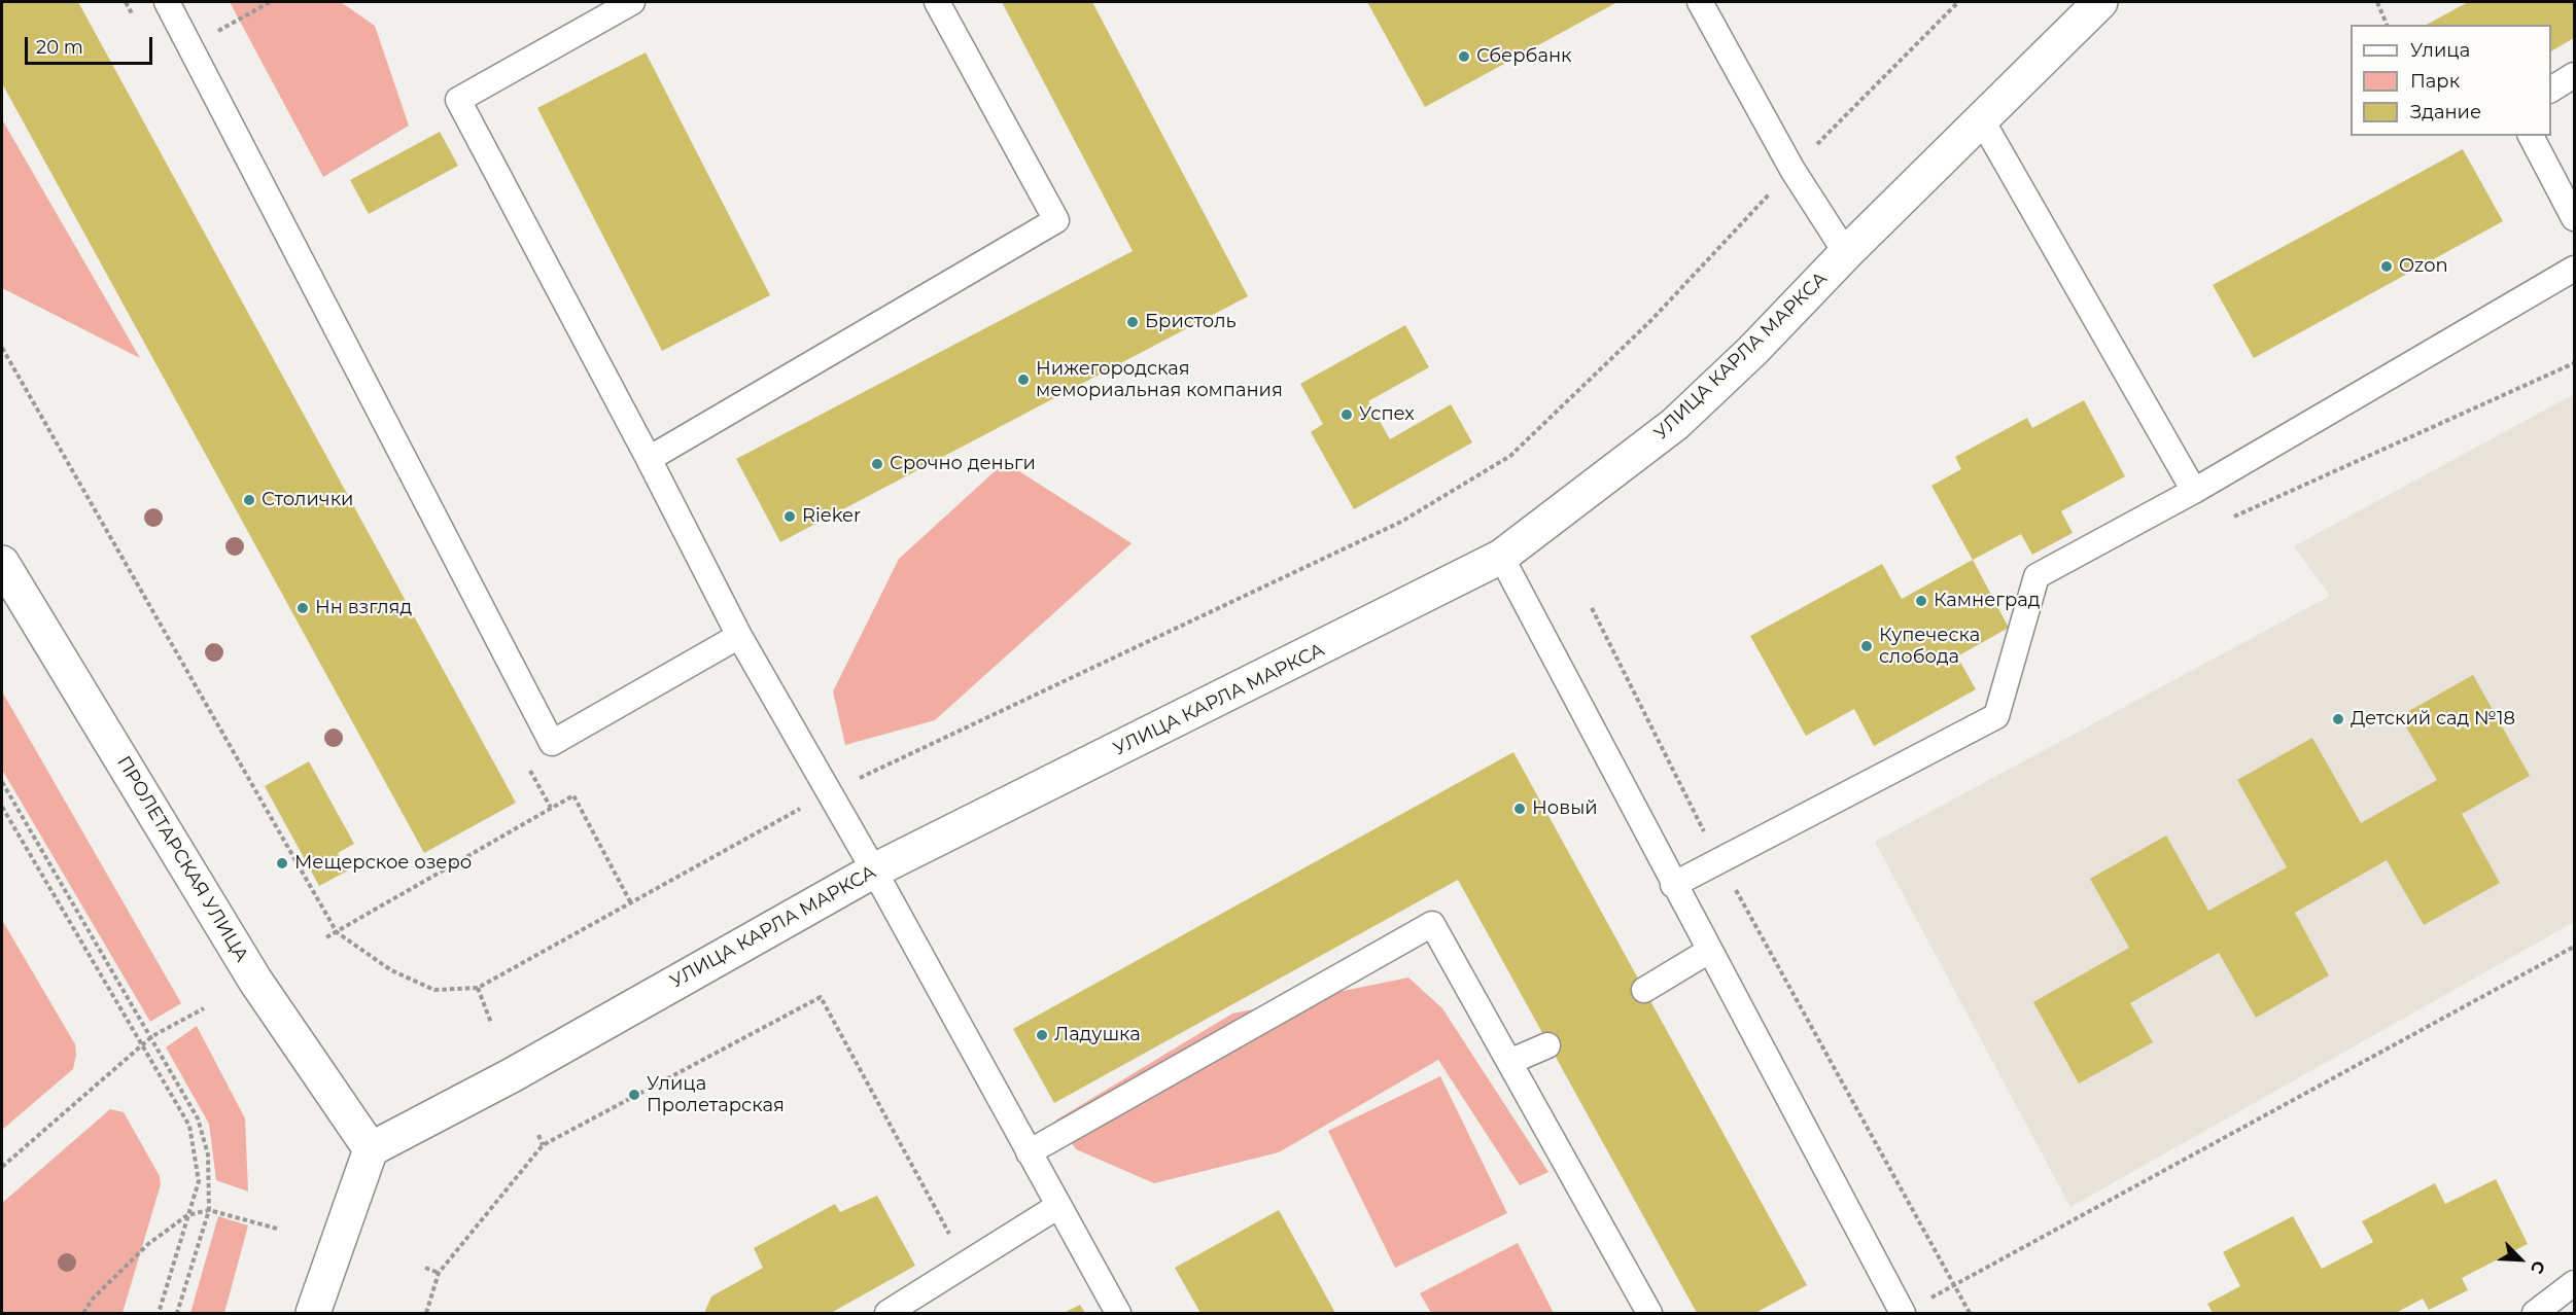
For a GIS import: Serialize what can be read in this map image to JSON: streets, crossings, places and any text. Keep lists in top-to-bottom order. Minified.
{"streets":{"street":["УЛИЦА КАРЛА МАРКСА","ПРОЛЕТАРСКАЯ УЛИЦА"]},"crossings":[["УЛИЦА КАРЛА МАРКСА","ПРОЛЕТАРСКАЯ УЛИЦА"]],"places":["Сбербанк","Ozon","Бристоль","Нижегородская мемориальная компания","Успех","Срочно деньги","Столички","Rieker","Камнеград","Нн взгляд","Купеческа слобода","Детский сад №18","Новый","Мещерское озеро","Ладушка","Улица Пролетарская"],"legend":["Улица","Парк","Здание"],"scale_bar":"20 m","north":"bottom right"}
